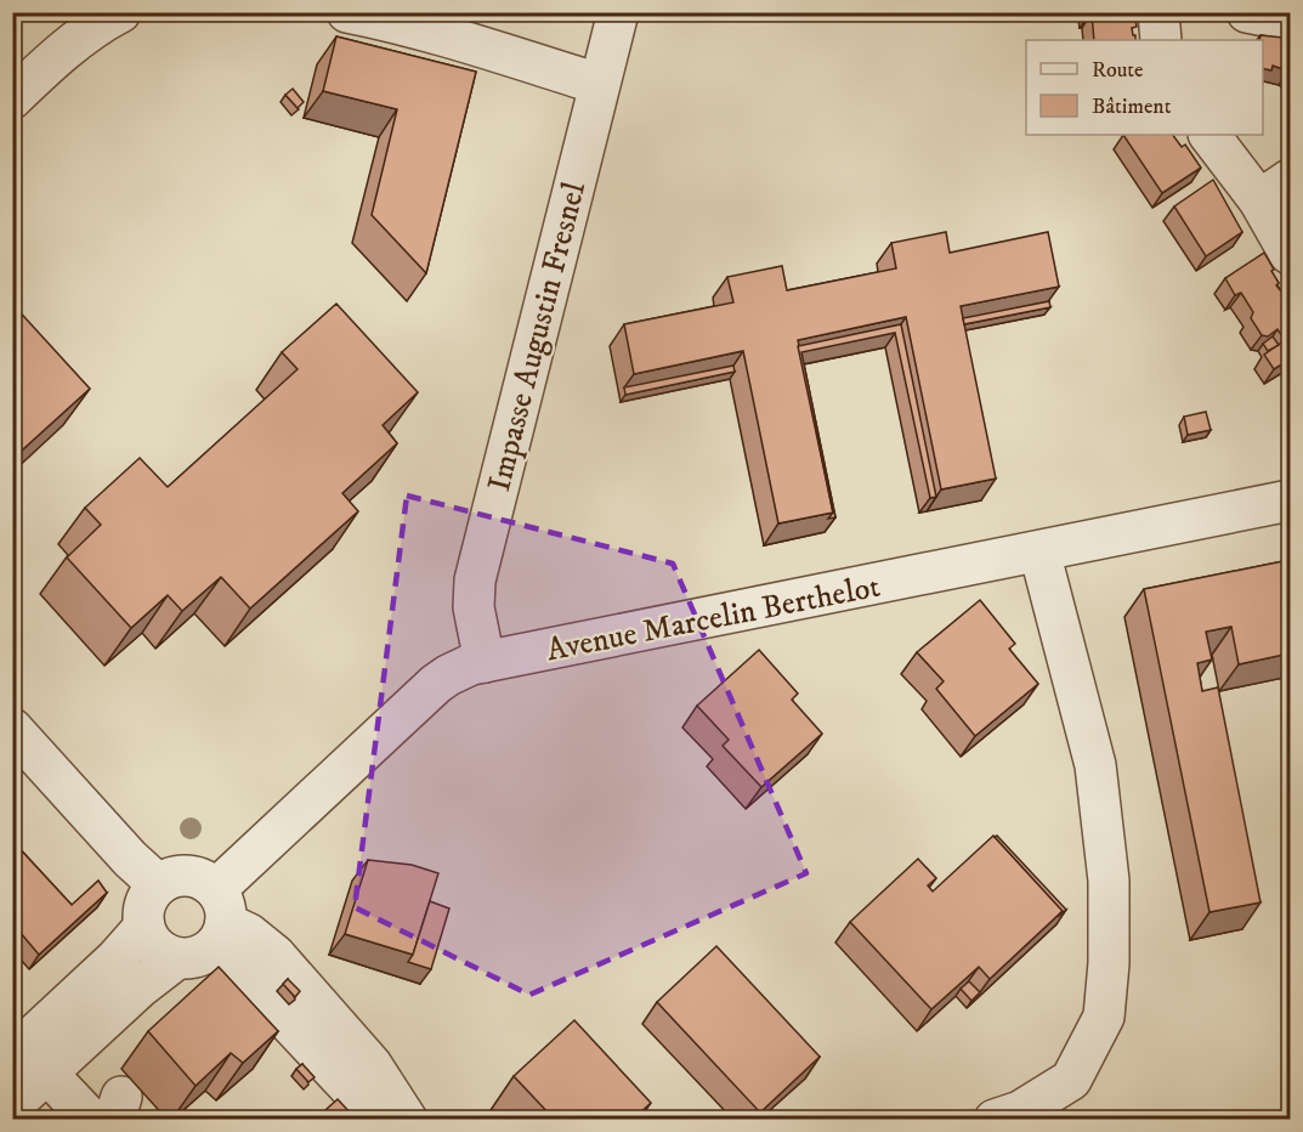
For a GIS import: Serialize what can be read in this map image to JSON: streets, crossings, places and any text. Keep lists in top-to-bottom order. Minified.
{"streets":{"street":["Impasse Augustin Fresnel","Avenue Marcelin Berthelot"]},"crossings":[["Impasse Augustin Fresnel","Avenue Marcelin Berthelot"]],"legend":["Route","Bâtiment"]}
